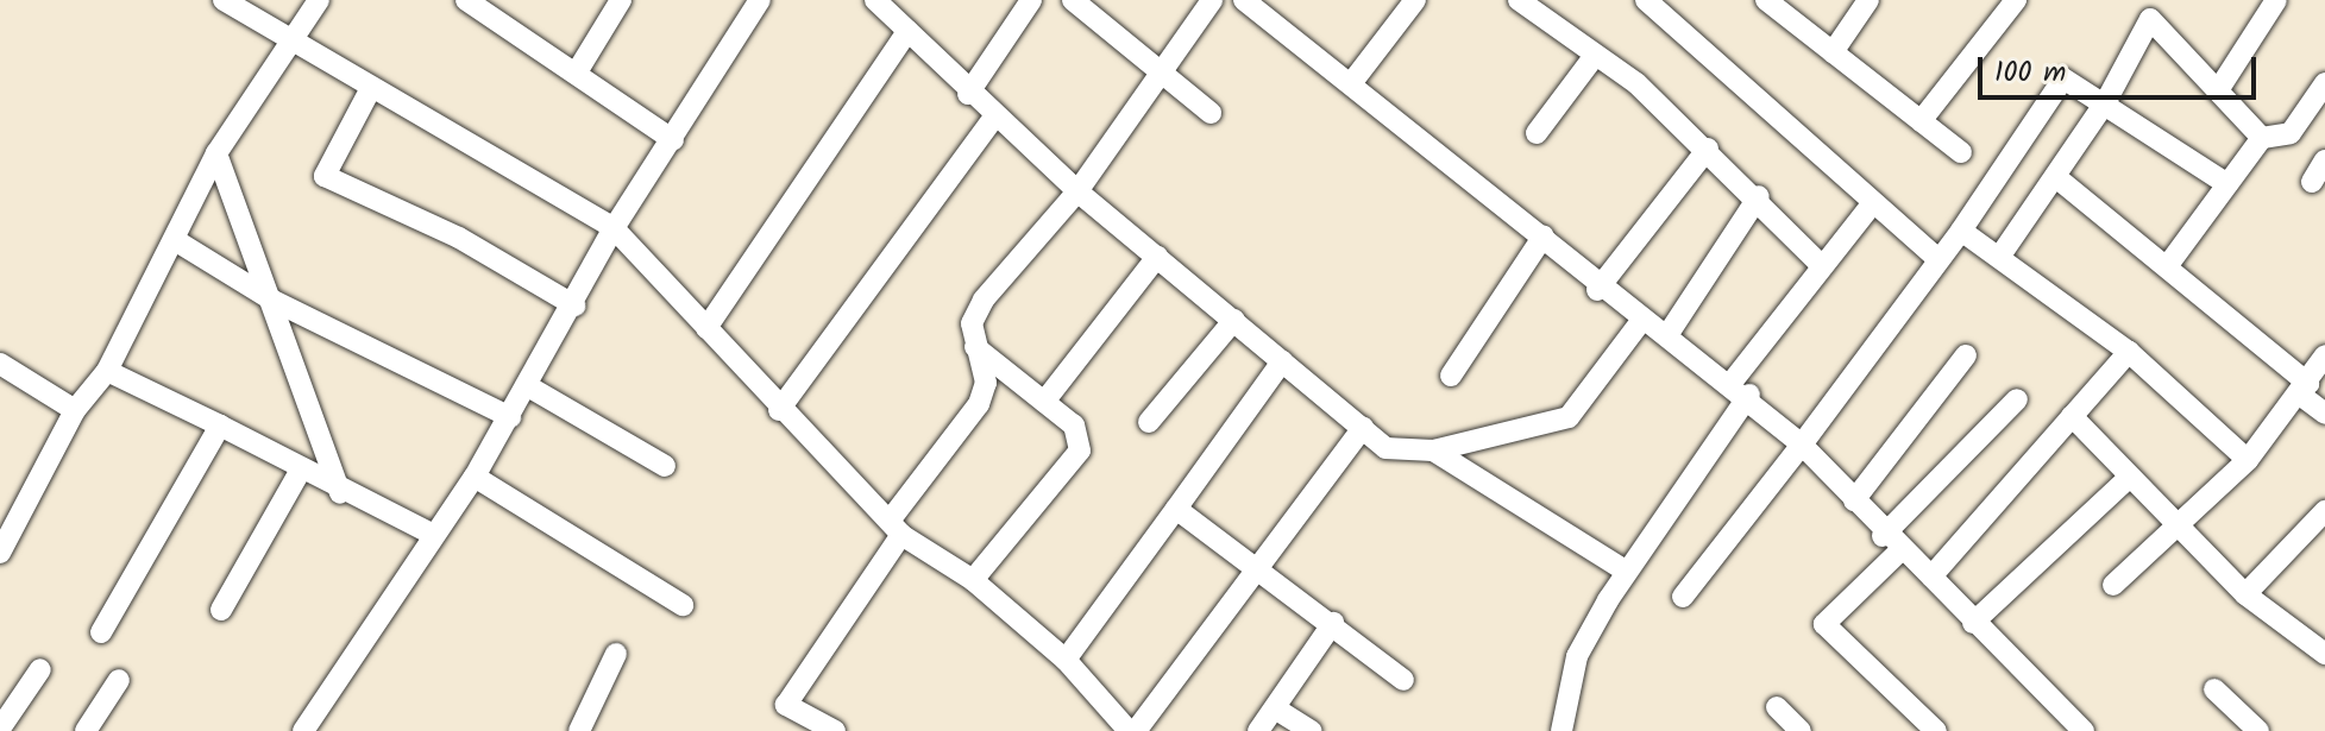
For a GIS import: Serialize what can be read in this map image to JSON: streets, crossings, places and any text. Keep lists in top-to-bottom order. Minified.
{"scale_bar":"100 m"}
